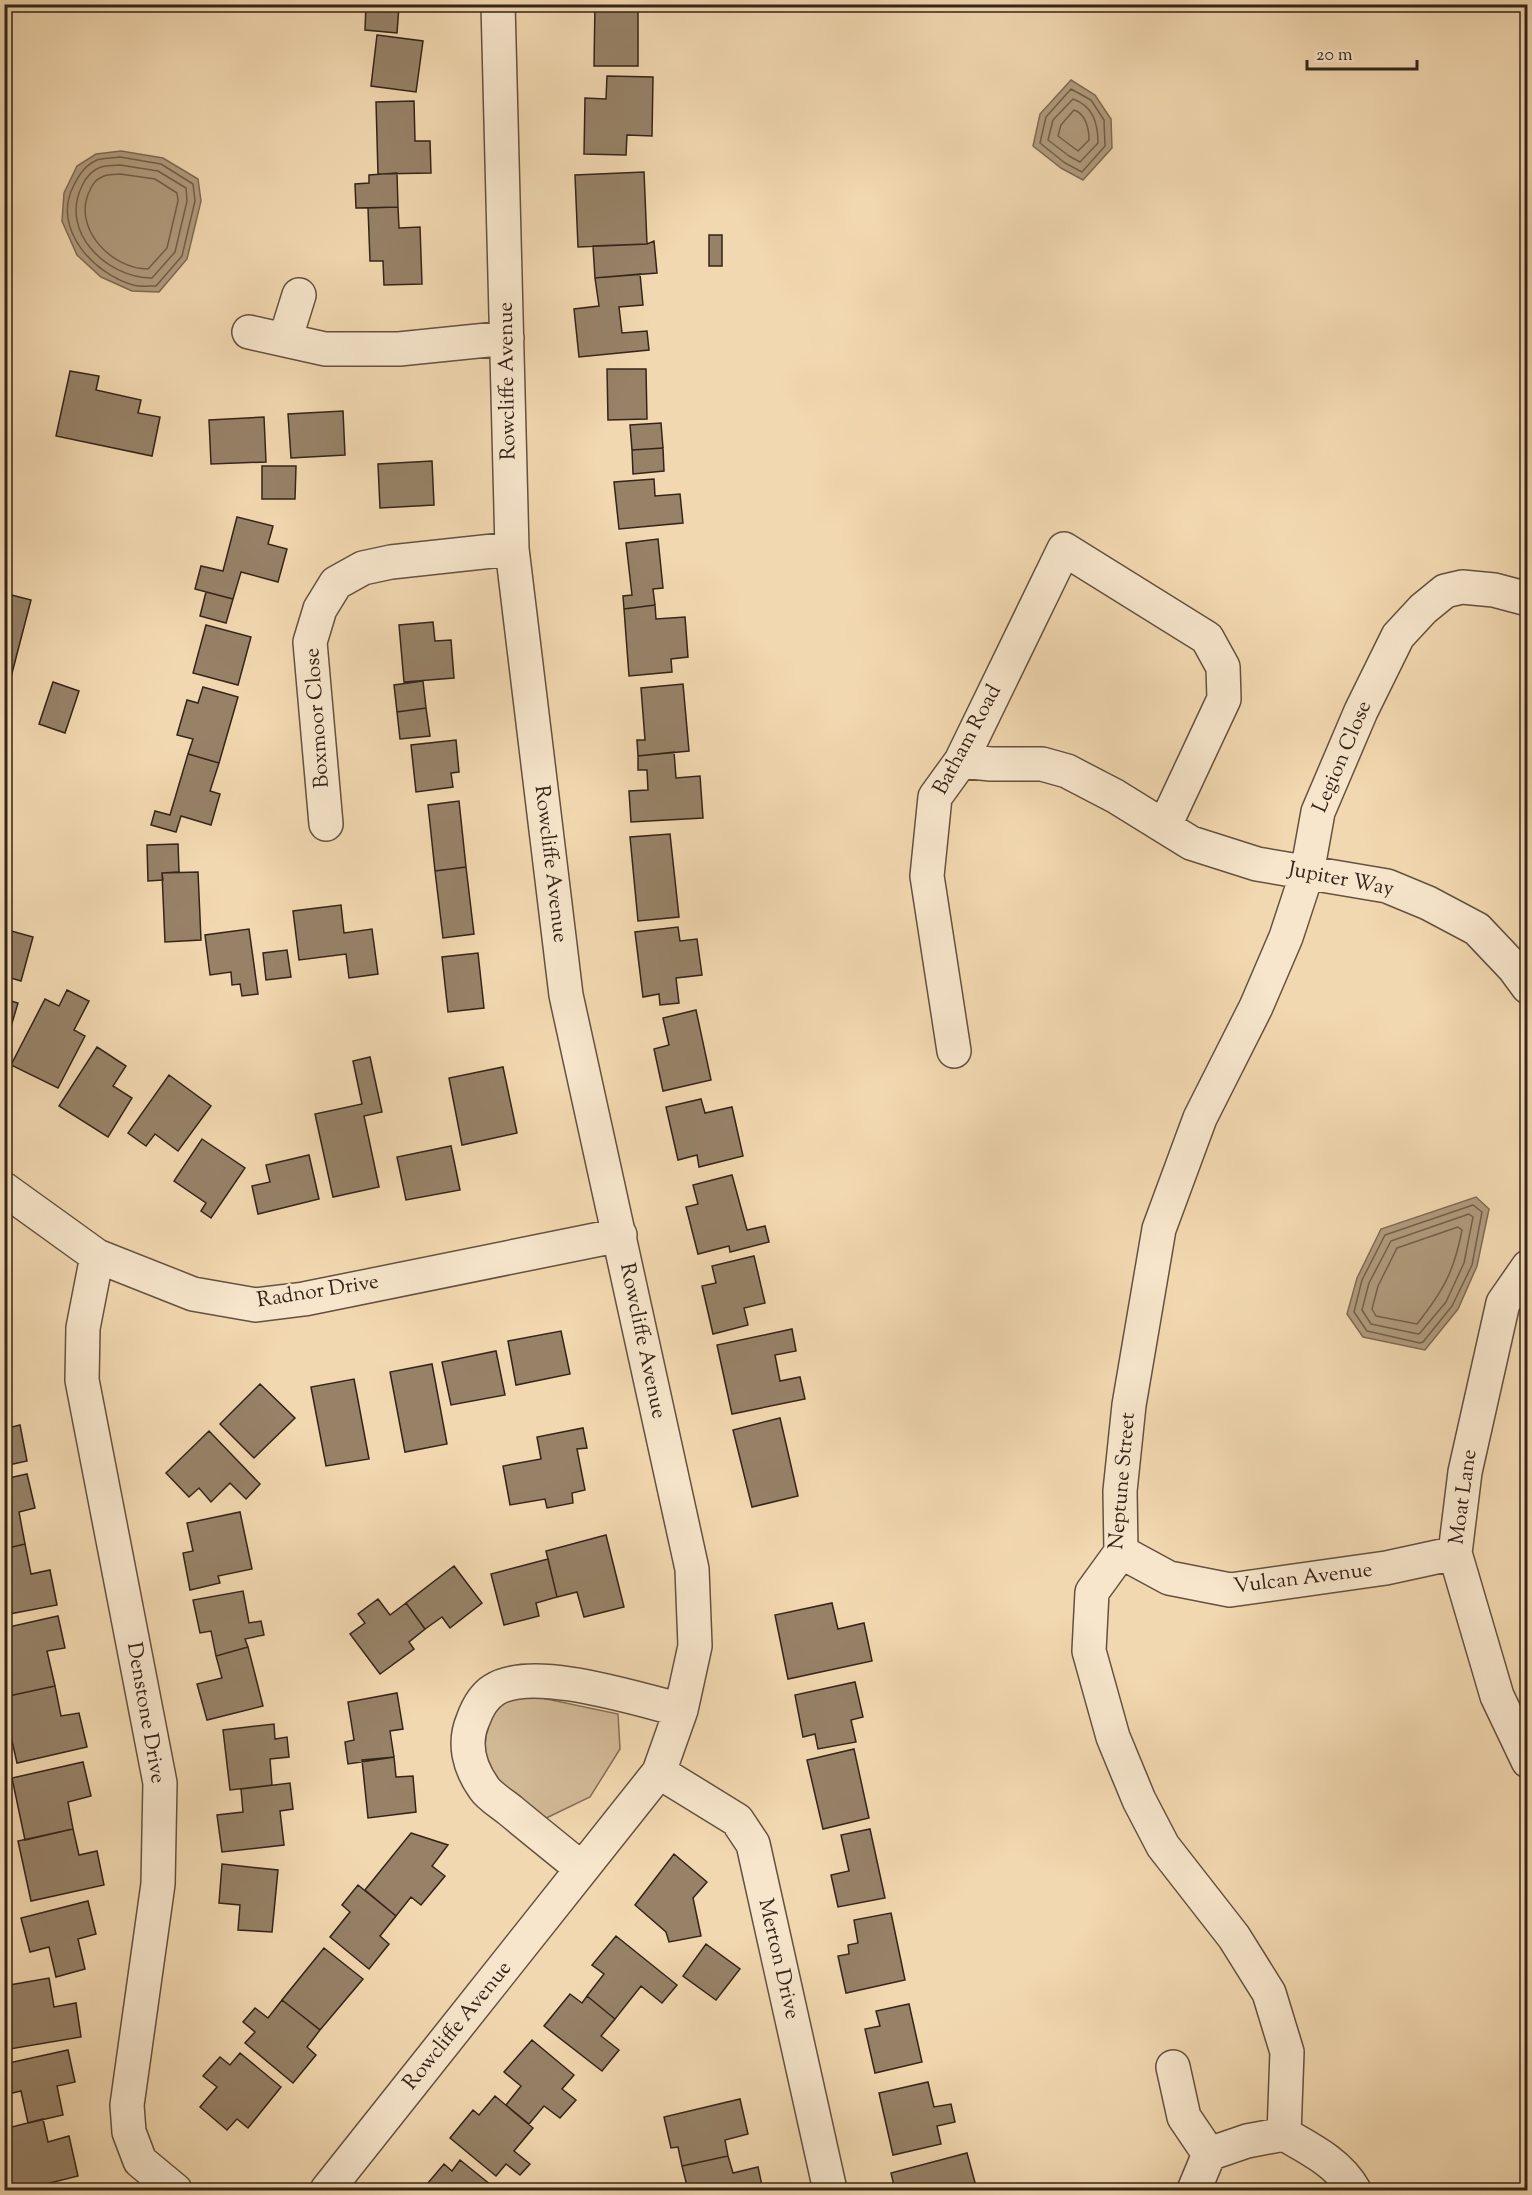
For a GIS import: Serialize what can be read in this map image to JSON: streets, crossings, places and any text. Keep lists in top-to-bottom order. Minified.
{"streets":{"street":["Rowcliffe Avenue","Boxmoor Close","Batham Road","Legion Close","Jupiter Way","Radnor Drive","Neptune Street","Moat Lane","Vulcan Avenue","Denstone Drive","Merton Drive"]},"crossings":[["Rowcliffe Avenue","Boxmoor Close"],["Rowcliffe Avenue","Radnor Drive"],["Rowcliffe Avenue","Merton Drive"],["Batham Road","Jupiter Way"],["Legion Close","Jupiter Way"],["Legion Close","Neptune Street"],["Radnor Drive","Denstone Drive"],["Neptune Street","Vulcan Avenue"],["Moat Lane","Vulcan Avenue"]],"scale_bar":"20 m"}
